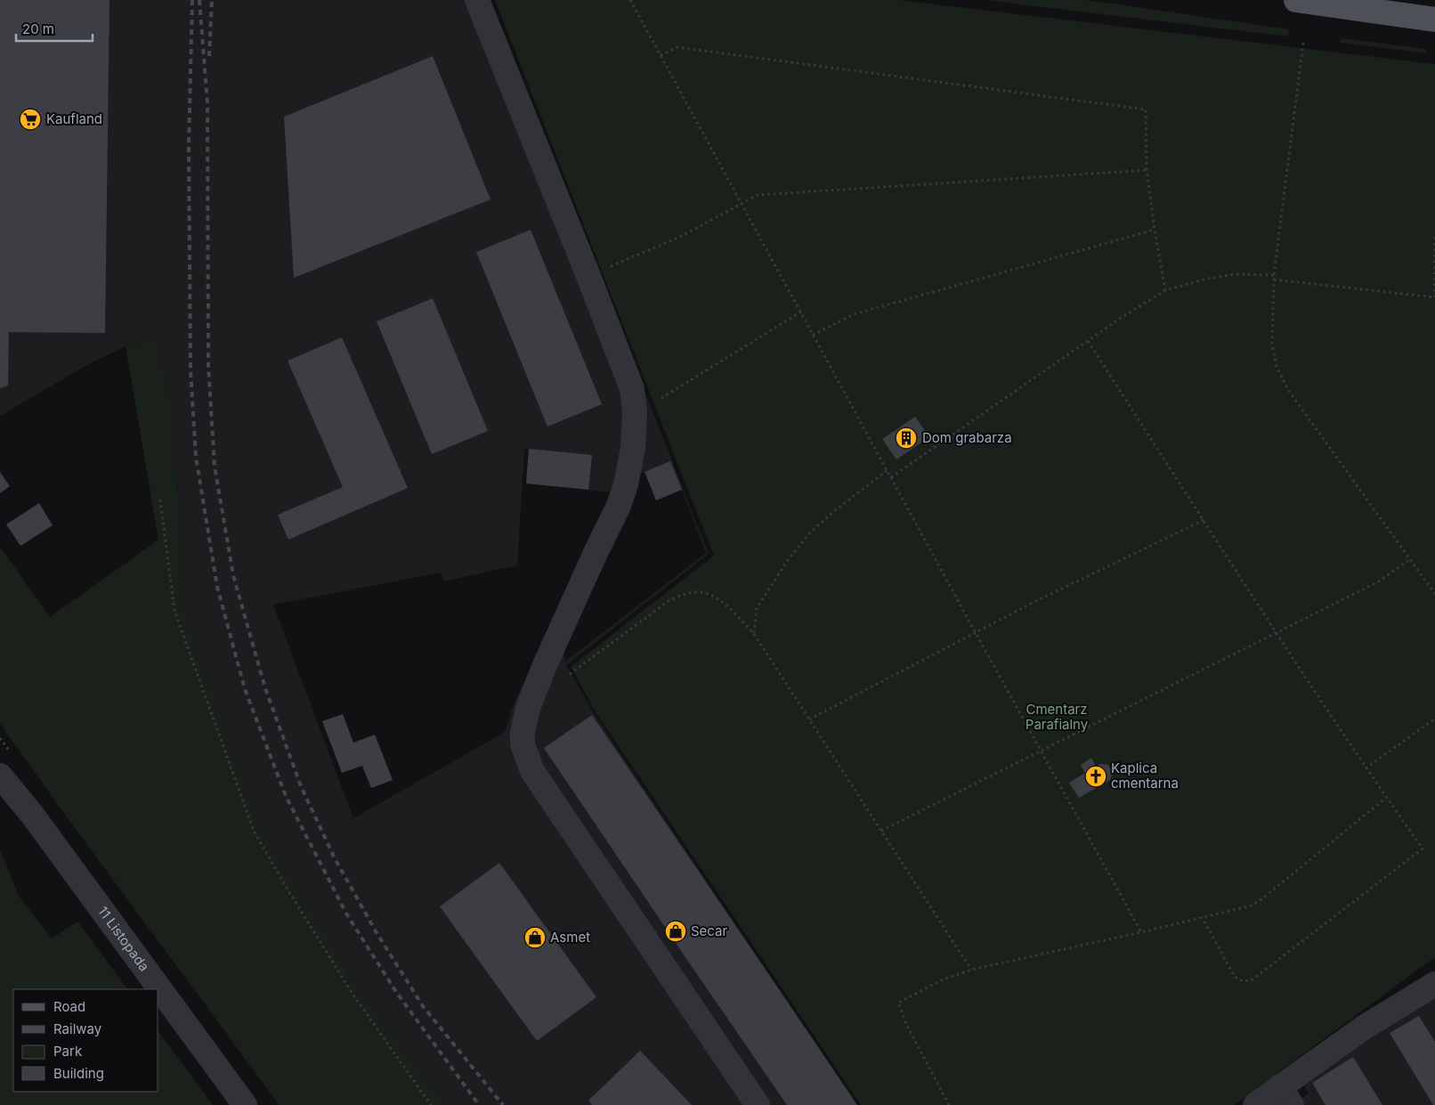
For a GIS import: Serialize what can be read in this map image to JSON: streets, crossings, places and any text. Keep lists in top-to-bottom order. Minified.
{"streets":{"street":["11 Listopada"]},"parks":["Cmentarz Parafialny"],"places":{"supermarket":["Kaufland"],"building":["Dom grabarza"],"church":["Kaplica cmentarna"],"shop":["Secar","Asmet"]},"legend":["Road","Railway","Park","Building"],"scale_bar":"20 m"}
